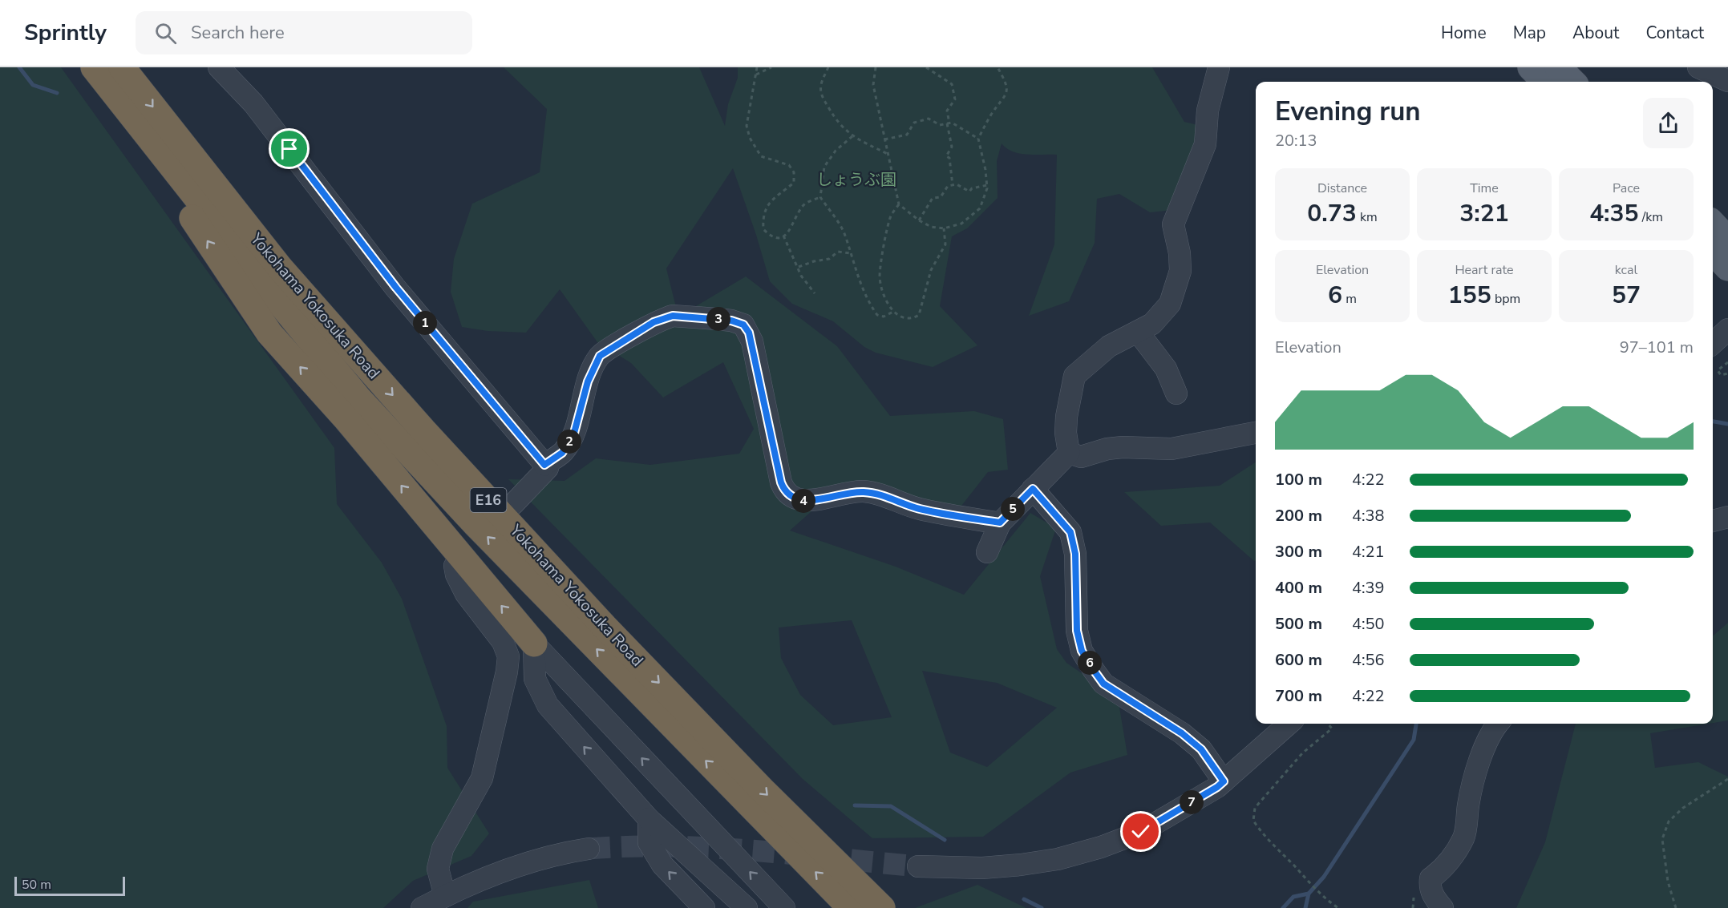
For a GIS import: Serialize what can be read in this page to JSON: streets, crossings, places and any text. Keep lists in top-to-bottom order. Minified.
{"streets":{"highway":["Yokohama Yokosuka Road","E16"]},"parks":["しょうぶ園"],"scale_bar":"50 m","page":{"header":"Sprintly","search":"Search here","nav":["Home","Map","About","Contact"],"heading":["Evening run","20:13"],"stats":[["Distance","0.73 km"],["Time","3:21"],["Pace","4:35 /km"],["Elevation","6 m"],["Heart rate","155 bpm"],["kcal","57"]],"pins":["3","1","2","4","5","6","7"],"chart":["Elevation","97–101 m"],"list":[{"name":"100 m","note":"4:22"},{"name":"200 m","note":"4:38"},{"name":"300 m","note":"4:21"},{"name":"400 m","note":"4:39"},{"name":"500 m","note":"4:50"},{"name":"600 m","note":"4:56"},{"name":"700 m","note":"4:22"}],"scale":"50 m"}}
